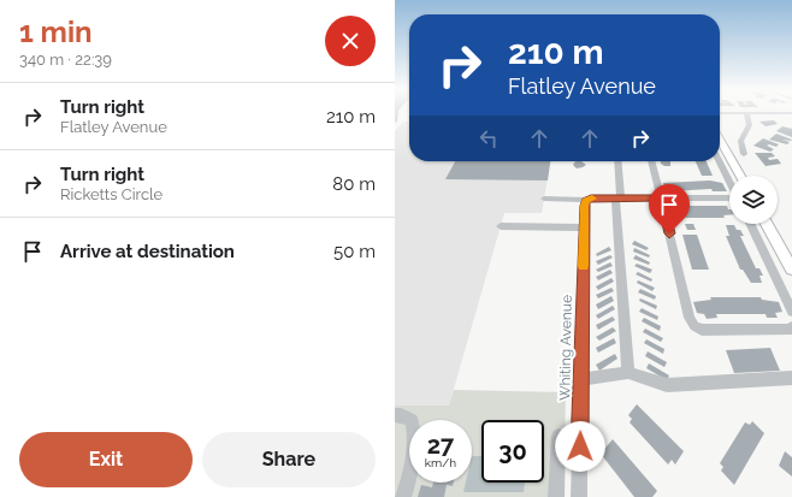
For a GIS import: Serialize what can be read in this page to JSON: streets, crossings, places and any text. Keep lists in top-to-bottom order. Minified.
{"streets":{"street":["Whiting Avenue"]},"page":{"heading":["1 min","340 m · 22:39"],"turn":["210 m","Flatley Avenue"],"list":[{"name":"Turn right","note":"Flatley Avenue","value":"210 m"},{"name":"Turn right","note":"Ricketts Circle","value":"80 m"},{"name":"Arrive at destination","value":"50 m"}],"speed":"27 km/h","limit":"30","buttons":["Exit","Share"]}}
